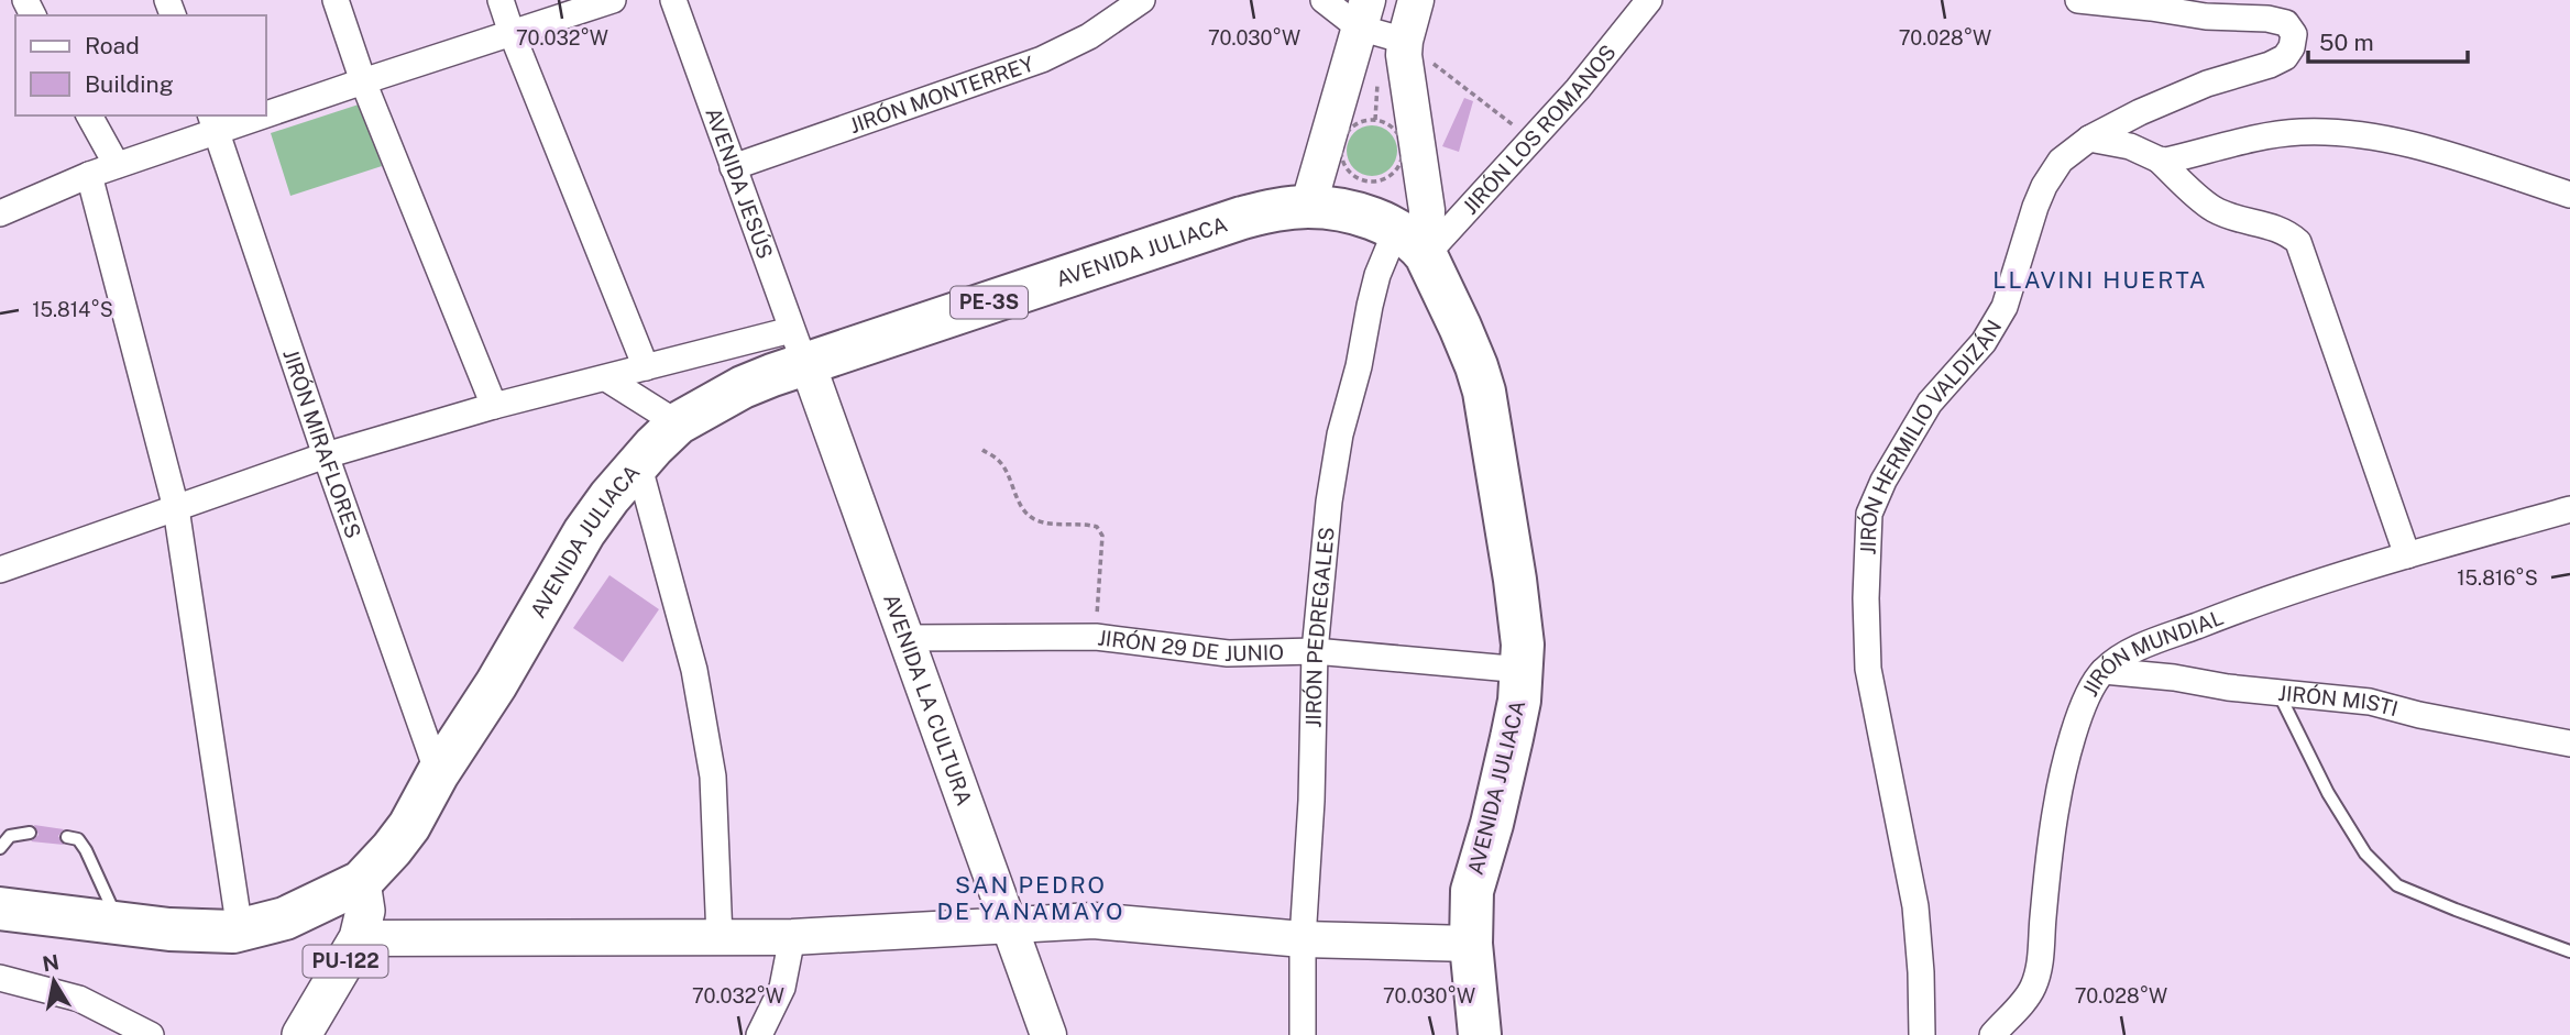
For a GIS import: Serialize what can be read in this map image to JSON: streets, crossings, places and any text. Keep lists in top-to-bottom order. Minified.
{"streets":{"highway":["AVENIDA JULIACA","PE-3S"],"main road":["PU-122"],"street":["JIRÓN MONTERREY","JIRÓN LOS ROMANOS","AVENIDA JESÚS","JIRÓN HERMILIO VALDIZÁN","JIRÓN MIRAFLORES","JIRÓN PEDREGALES","JIRÓN 29 DE JUNIO","JIRÓN MUNDIAL","AVENIDA LA CULTURA","JIRÓN MISTI"]},"crossings":[["JIRÓN MONTERREY","AVENIDA JESÚS"],["JIRÓN LOS ROMANOS","AVENIDA JULIACA"],["JIRÓN LOS ROMANOS","JIRÓN PEDREGALES"],["AVENIDA JESÚS","AVENIDA JULIACA"],["AVENIDA JESÚS","AVENIDA LA CULTURA"],["AVENIDA JULIACA","JIRÓN MIRAFLORES"],["AVENIDA JULIACA","JIRÓN PEDREGALES"],["AVENIDA JULIACA","JIRÓN 29 DE JUNIO"],["AVENIDA JULIACA","AVENIDA LA CULTURA"],["AVENIDA JULIACA","PU-122"],["JIRÓN PEDREGALES","JIRÓN 29 DE JUNIO"],["JIRÓN 29 DE JUNIO","AVENIDA LA CULTURA"],["JIRÓN MUNDIAL","JIRÓN MISTI"]],"districts":["LLAVINI HUERTA","SAN PEDRO DE YANAMAYO"],"legend":["Road","Building"],"scale_bar":"50 m","north":"top","coordinates":["70.032°W","70.030°W","70.028°W","15.814°S","15.816°S"]}
